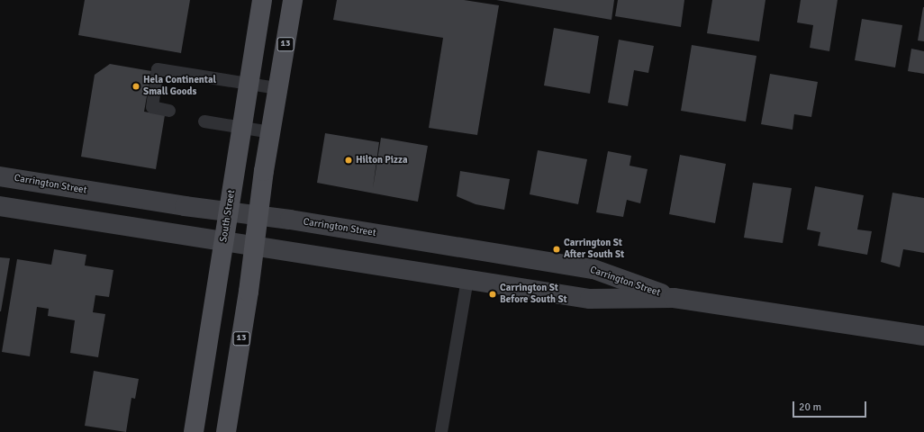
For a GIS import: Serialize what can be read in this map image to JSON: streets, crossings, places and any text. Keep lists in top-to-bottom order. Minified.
{"streets":{"main road":["13","Carrington Street","South Street"]},"crossings":[["13","Carrington Street"],["Carrington Street","South Street"]],"places":["Hela Continental Small Goods","Hilton Pizza","Carrington St After South St","Carrington St Before South St"],"scale_bar":"20 m"}
